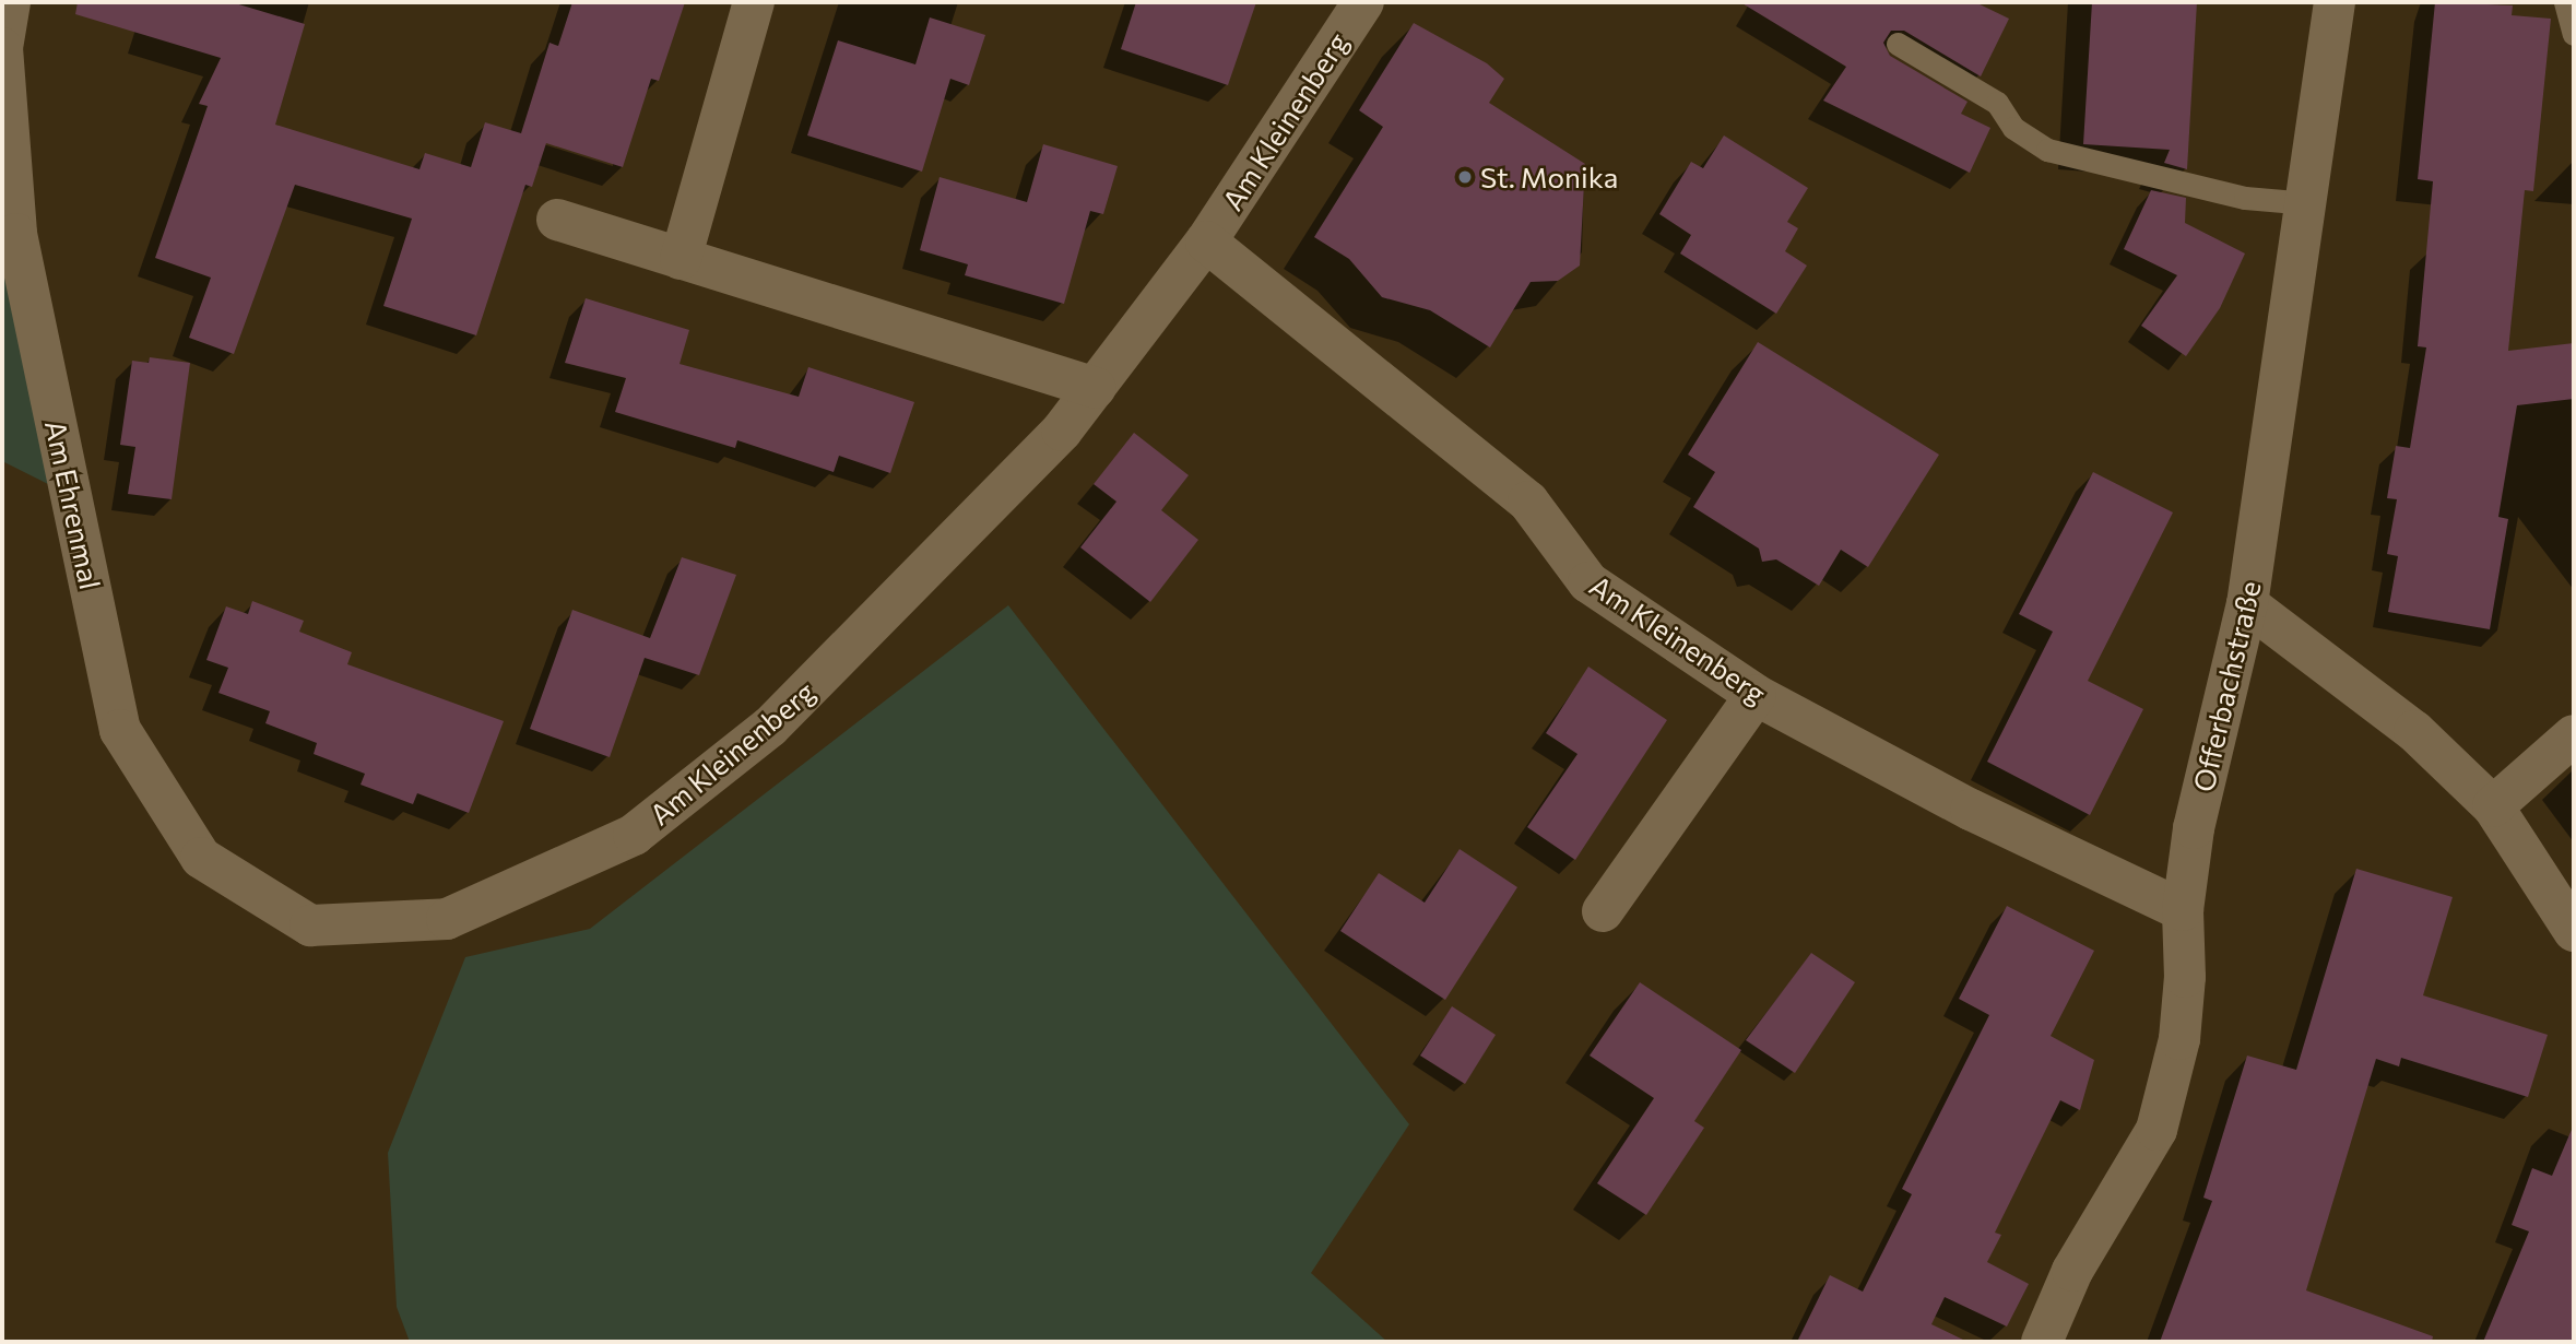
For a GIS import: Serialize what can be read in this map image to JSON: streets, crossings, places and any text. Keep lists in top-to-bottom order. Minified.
{"streets":{"street":["Am Kleinenberg","Am Ehrenmal","Offerbachstraße"]},"crossings":[["Am Kleinenberg","Am Ehrenmal"],["Am Kleinenberg","Offerbachstraße"]],"places":["St. Monika"]}
